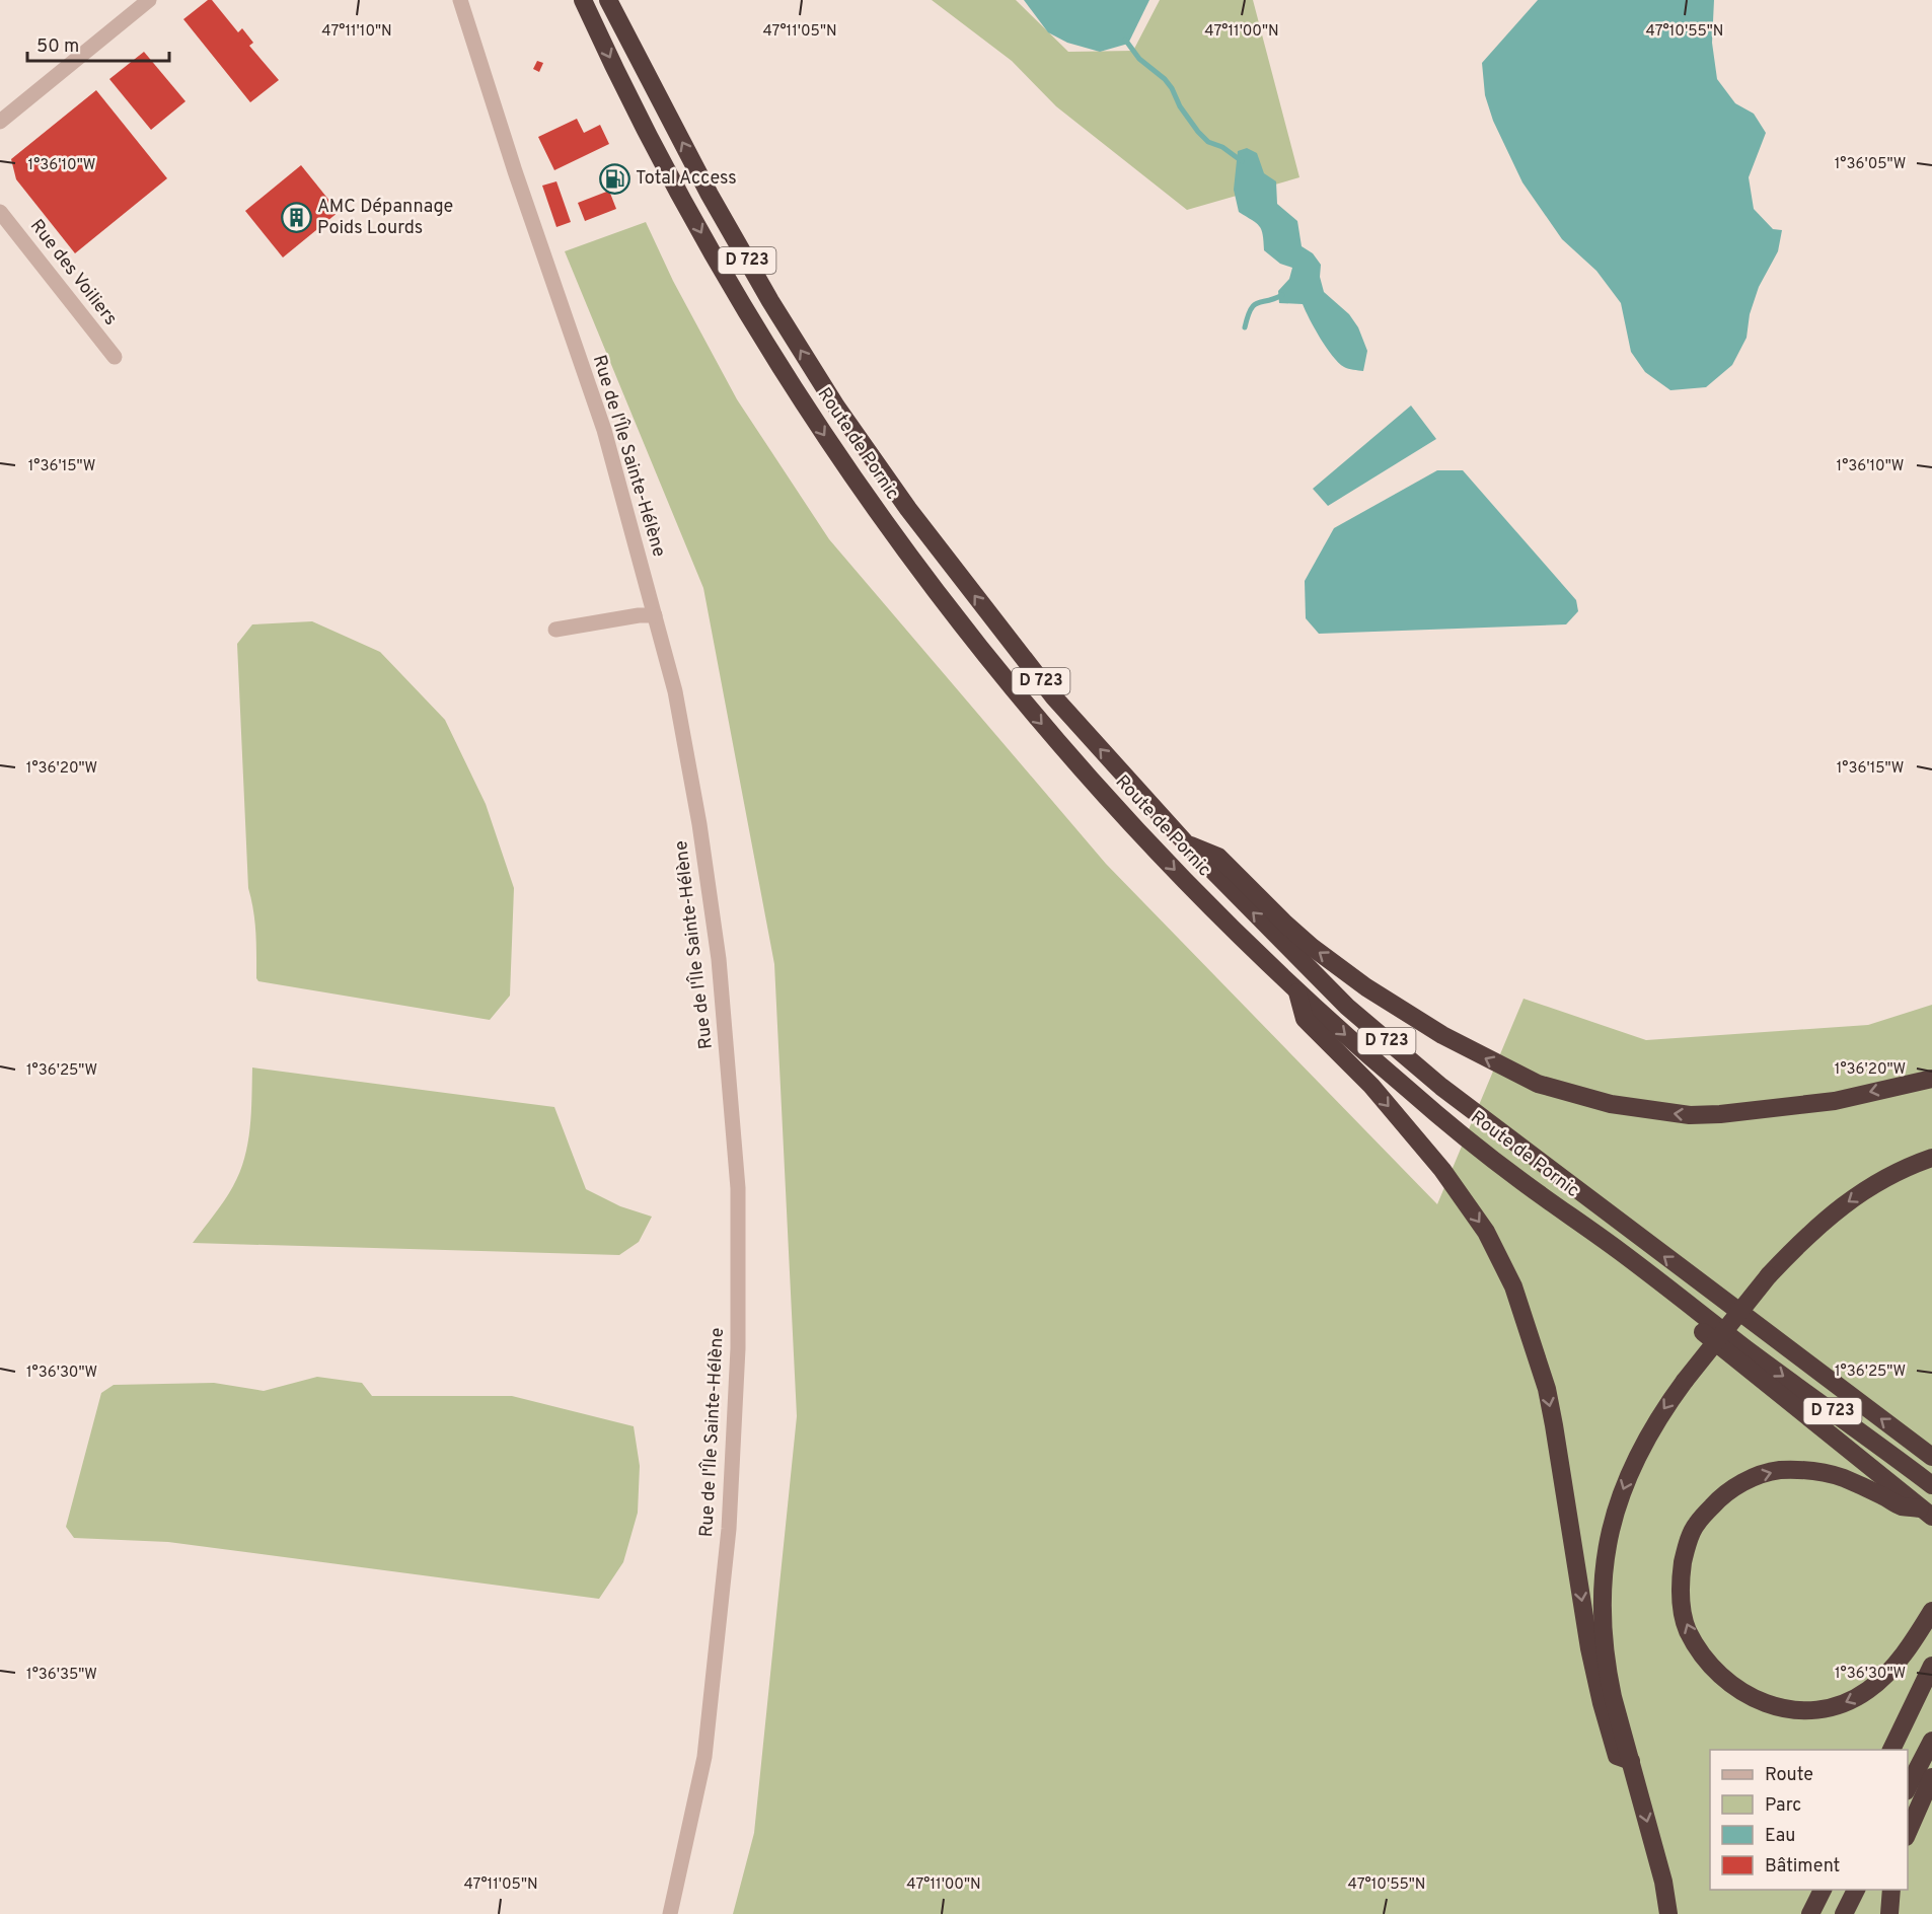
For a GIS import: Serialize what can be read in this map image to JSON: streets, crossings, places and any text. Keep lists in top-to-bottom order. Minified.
{"streets":{"highway":["D 723","Route de Pornic"],"street":["Rue des Voiliers","Rue de l'Île Sainte-Hélène"]},"crossings":[["D 723","Route de Pornic"]],"places":{"fuel station":["Total Access"],"building":["AMC Dépannage Poids Lourds"]},"legend":["Route","Parc","Eau","Bâtiment"],"scale_bar":"50 m","coordinates":["47°11'10\"N","47°11'05\"N","47°11'00\"N","47°10'55\"N","1°36'05\"W","1°36'10\"W","1°36'15\"W","1°36'20\"W","1°36'25\"W","1°36'30\"W","1°36'35\"W"]}
